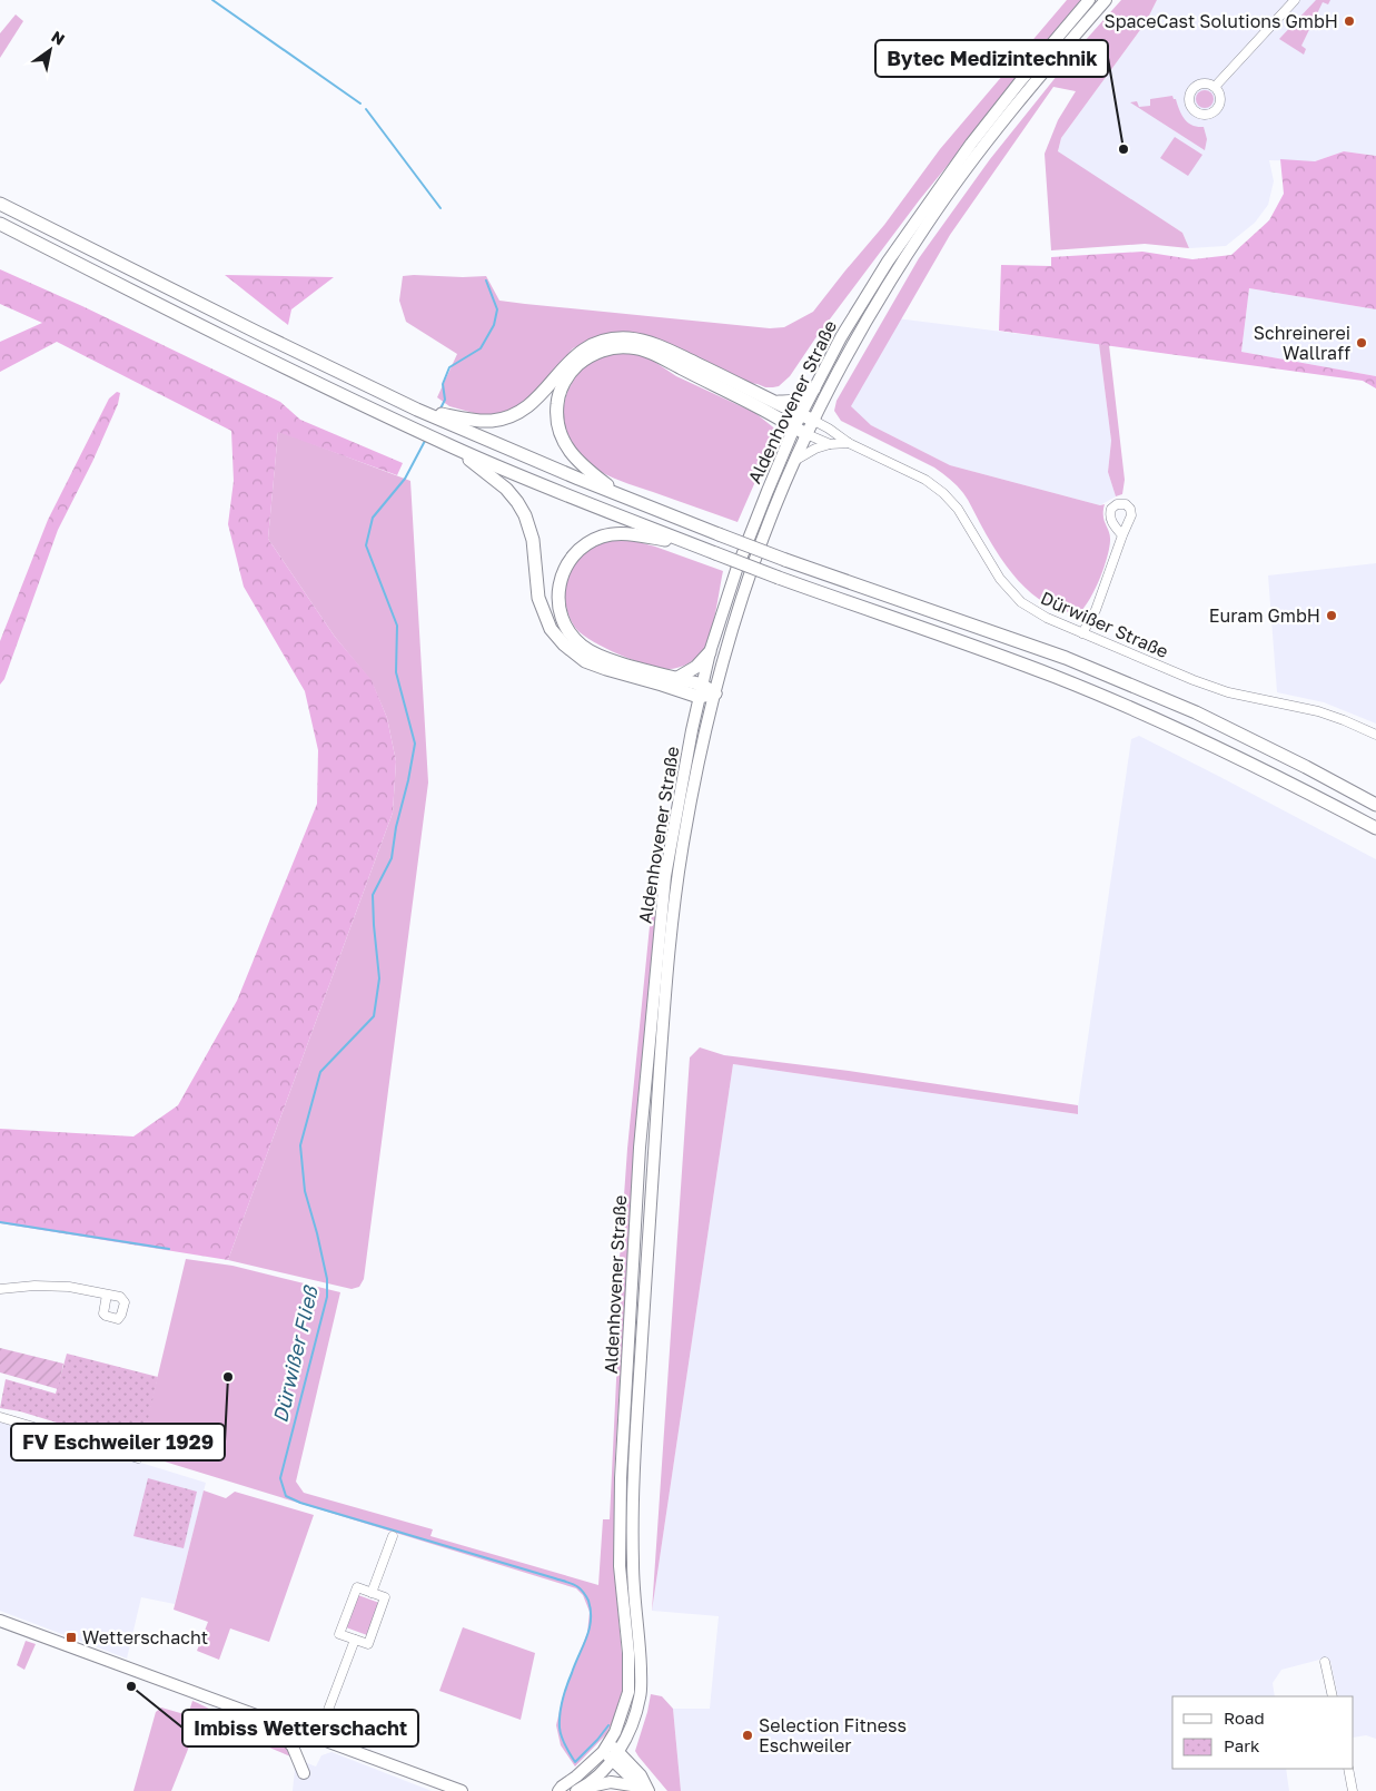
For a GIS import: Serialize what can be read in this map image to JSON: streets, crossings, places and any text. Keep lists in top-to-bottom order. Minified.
{"streets":{"main road":["Aldenhovener Straße"],"street":["Dürwißer Straße"]},"crossings":[["Aldenhovener Straße","Dürwißer Straße"]],"water":["Dürwißer Fließ"],"places":{"other":["SpaceCast Solutions GmbH","Bytec Medizintechnik","Schreinerei Wallraff","Euram GmbH","FV Eschweiler 1929","Imbiss Wetterschacht","Selection Fitness Eschweiler"],"transit":["Wetterschacht"]},"legend":["Road","Park"],"north":"top right"}
